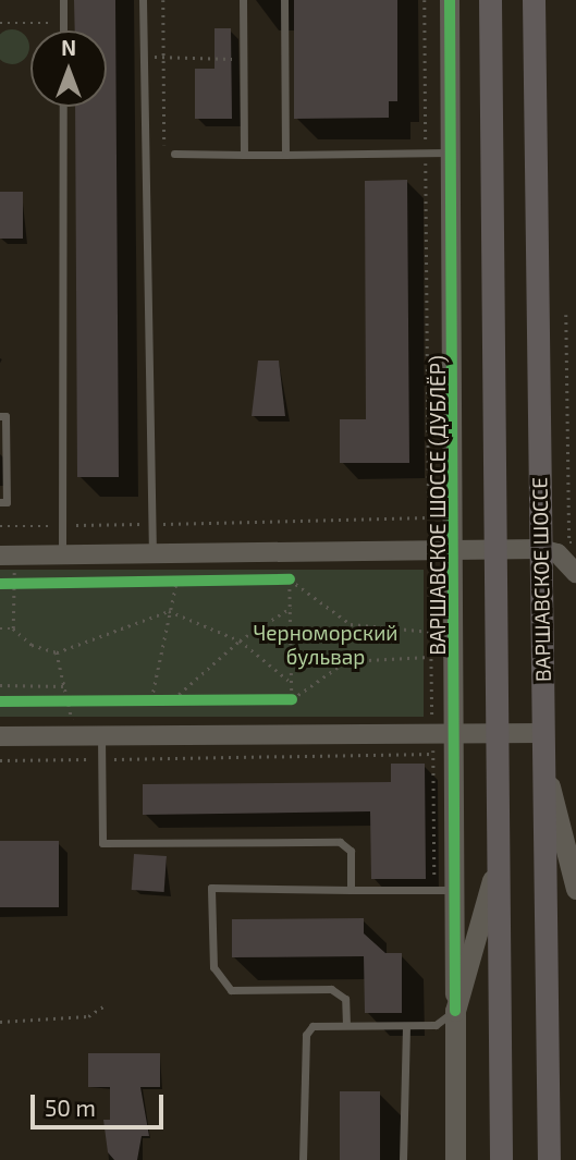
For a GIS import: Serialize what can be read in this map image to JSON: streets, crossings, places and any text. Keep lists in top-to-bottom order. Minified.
{"streets":{"main road":["ВАРШАВСКОЕ ШОССЕ (ДУБЛЁР)","ВАРШАВСКОЕ ШОССЕ"]},"parks":["Черноморский бульвар"],"scale_bar":"50 m","north":"top"}
